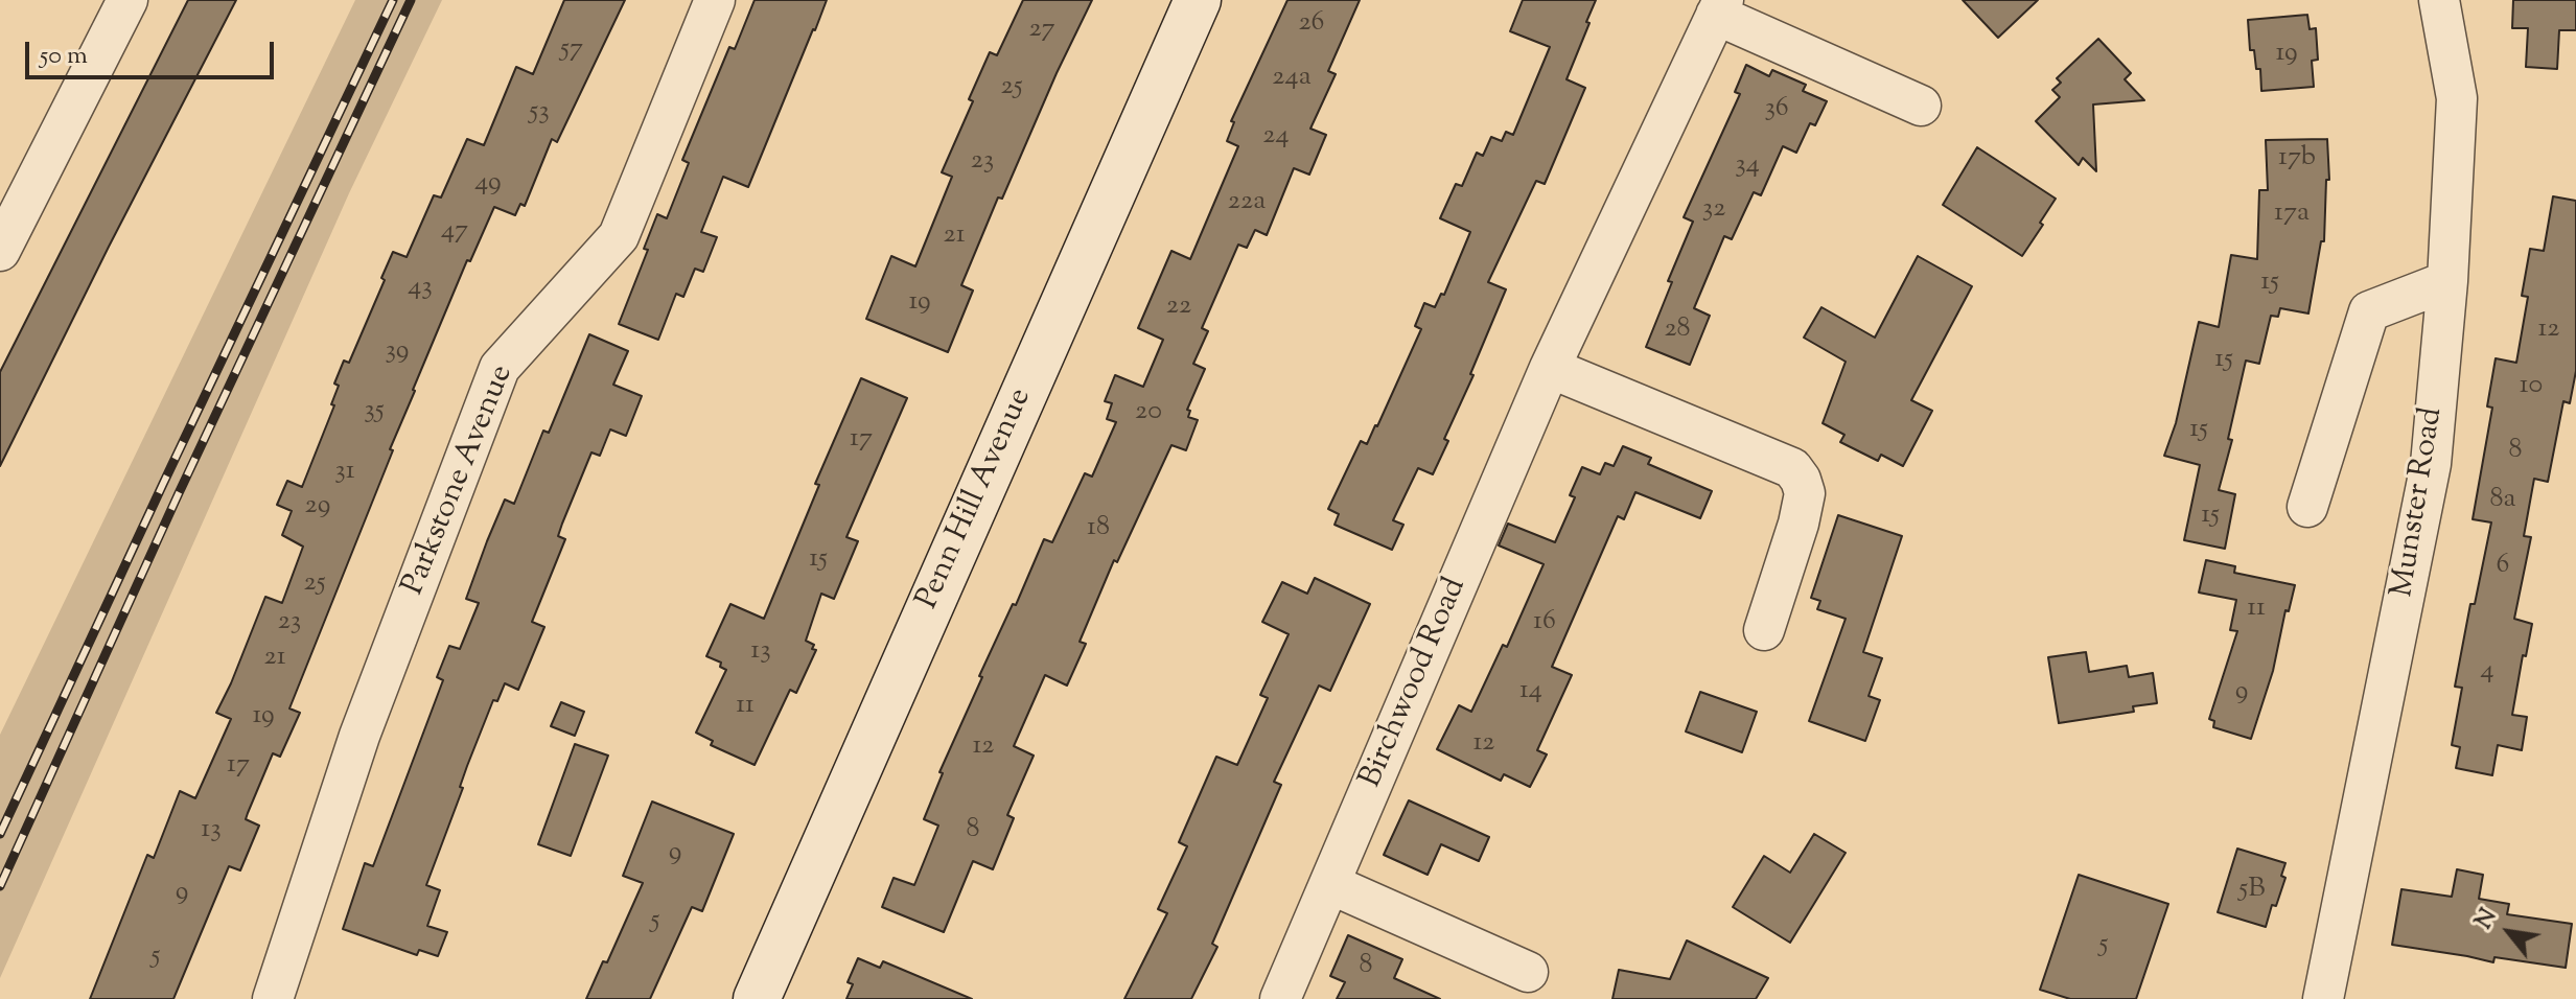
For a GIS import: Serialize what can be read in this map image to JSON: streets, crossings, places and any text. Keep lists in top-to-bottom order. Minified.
{"streets":{"street":["Parkstone Avenue","Penn Hill Avenue","Munster Road","Birchwood Road"]},"house_numbers":["26","27","57","19","24a","25","36","53","24","17b","23","34","49","22a","32","17a","47","21","15","43","19","22","28","12","39","15","10","35","20","15","17","8","31","8a","29","15","18","15","6","25","11","23","16","13","21","4","14","9","11","19","12","12","17","13","8","9","5B","9","5","5","5","8"],"scale_bar":"50 m","north":"top left"}
